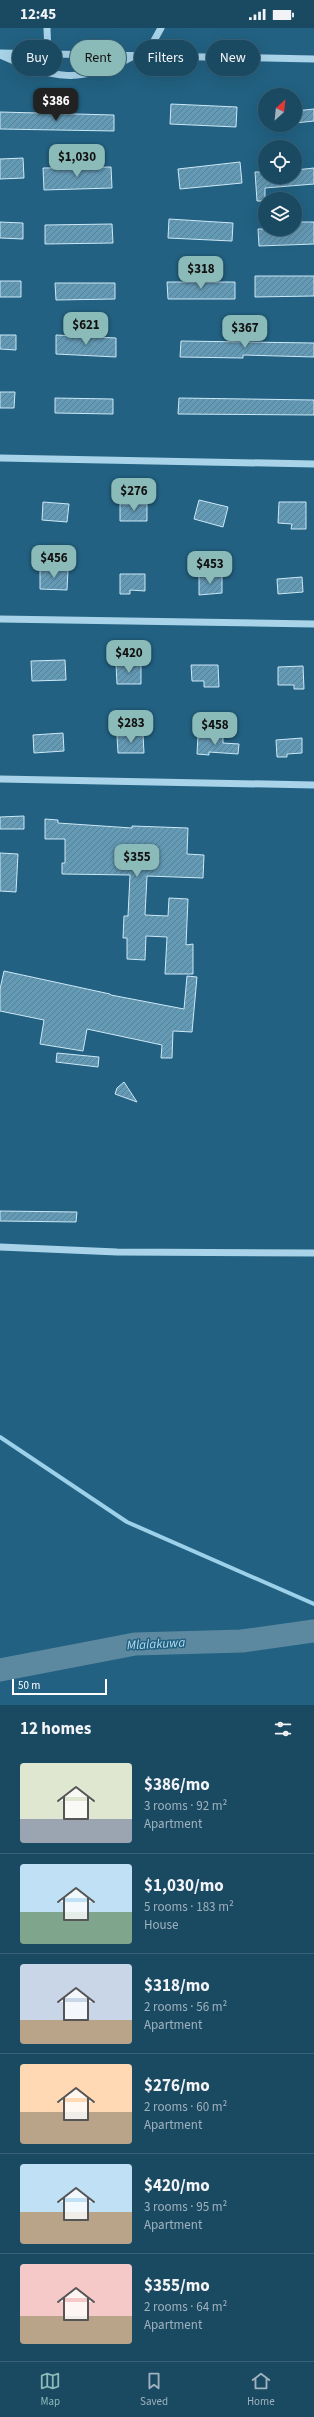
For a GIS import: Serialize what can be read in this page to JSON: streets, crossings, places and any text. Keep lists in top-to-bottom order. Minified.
{"water":["Mlalakuwa"],"scale_bar":"50 m","north":"top right","page":{"status":"12:45","chip":["Buy","Rent","Filters","New"],"price":["$386","$1,030","$318","$621","$367","$276","$456","$453","$420","$283","$458","$355"],"scale":"50 m","heading":"12 homes","list":[{"name":"$386/mo","note":"3 rooms · 92 m² · Apartment"},{"name":"$1,030/mo","note":"5 rooms · 183 m² · House"},{"name":"$318/mo","note":"2 rooms · 56 m² · Apartment"},{"name":"$276/mo","note":"2 rooms · 60 m² · Apartment"},{"name":"$420/mo","note":"3 rooms · 95 m² · Apartment"},{"name":"$355/mo","note":"2 rooms · 64 m² · Apartment"}],"tabs":["Map","Saved","Home"]}}
